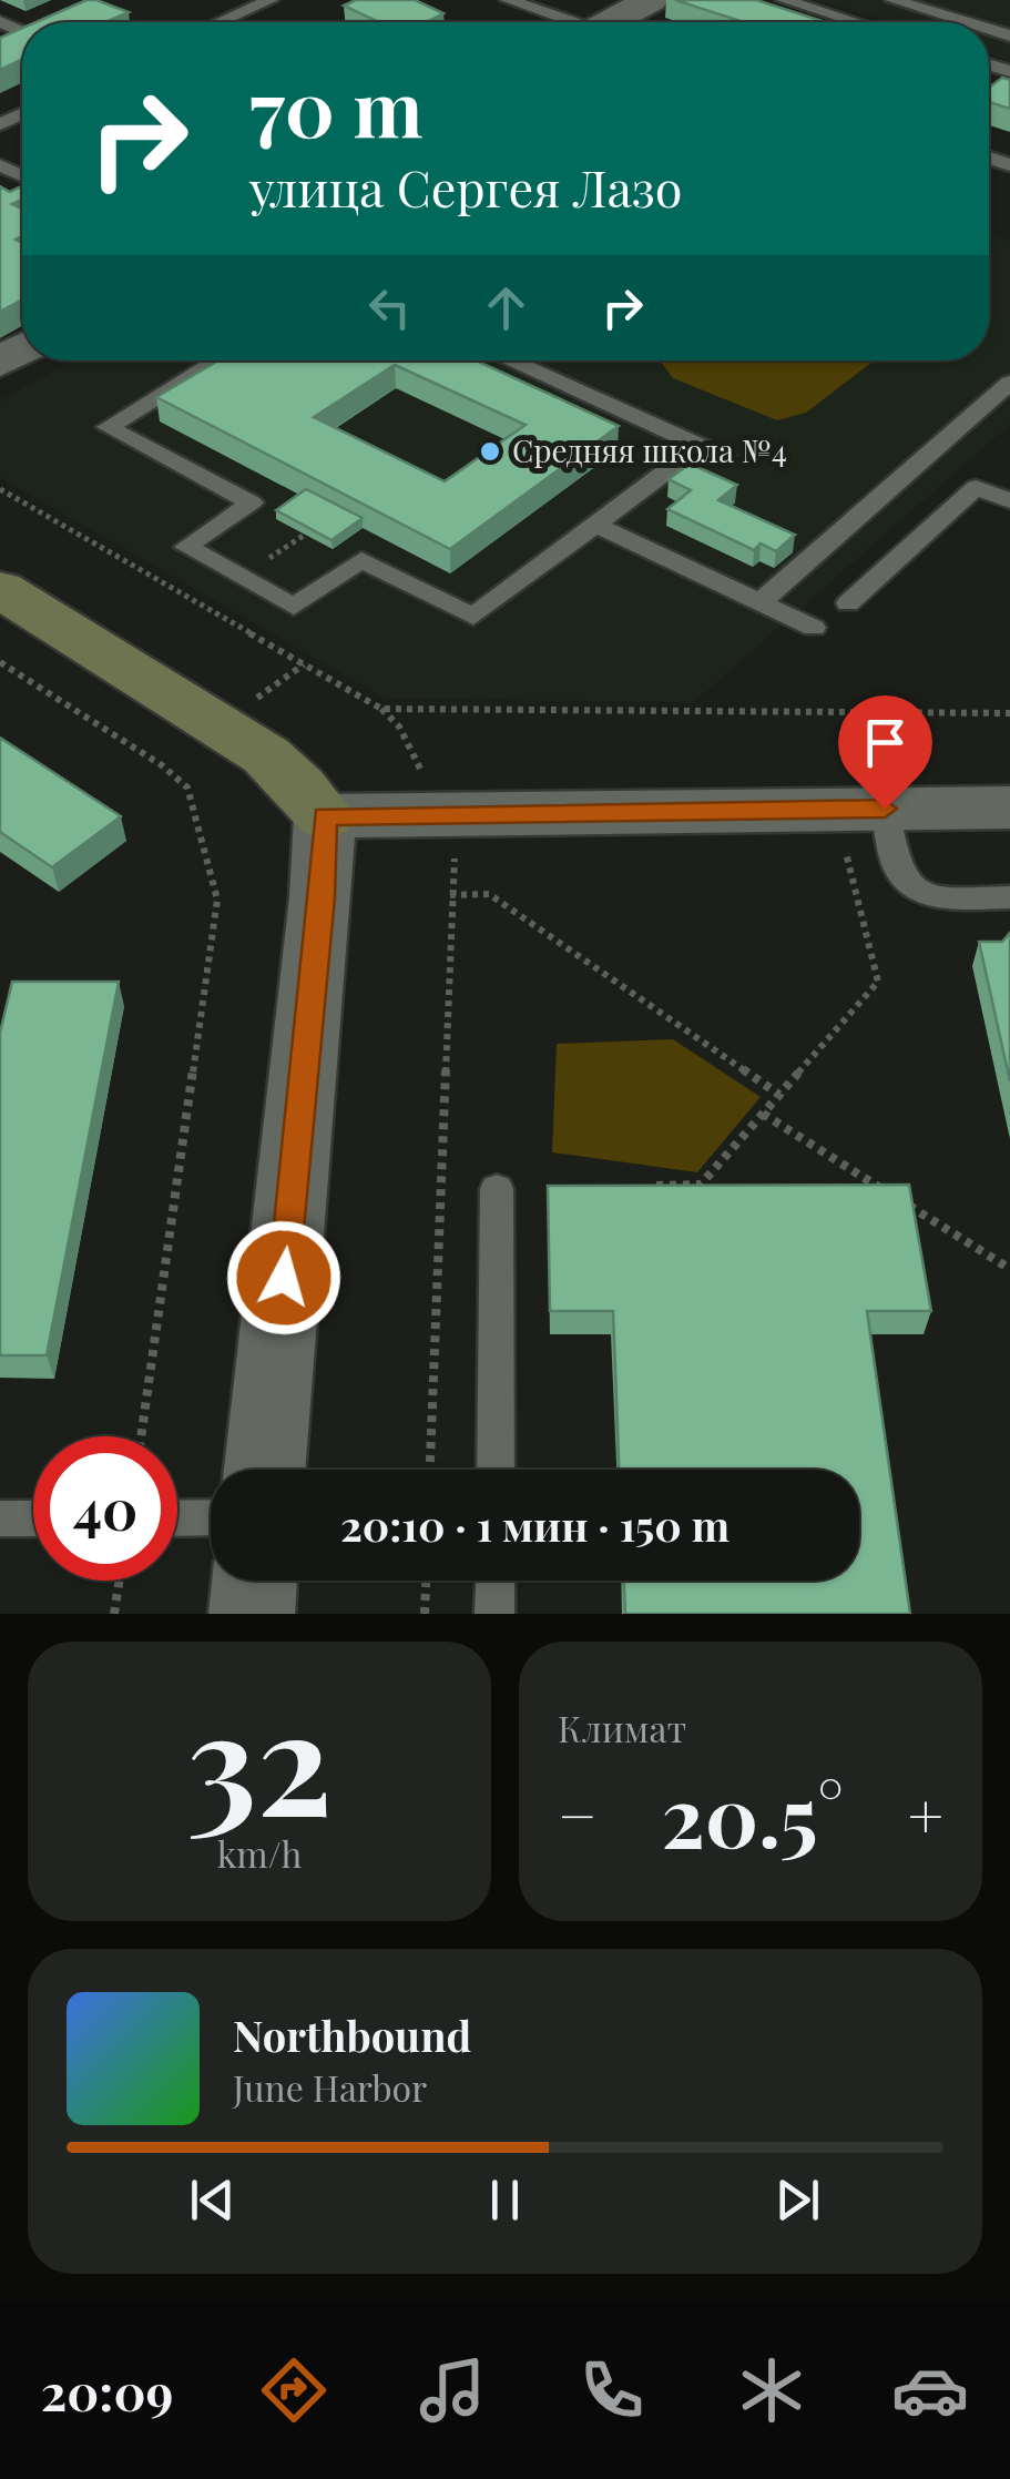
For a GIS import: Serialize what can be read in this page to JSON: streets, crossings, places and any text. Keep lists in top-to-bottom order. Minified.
{"places":["Средняя школа №4"],"page":{"turn":["70 m","улица Сергея Лазо"],"limit":"40","trip":"20:10 · 1 мин · 150 m","tile":[["32","km/h"],"Климат"],"heat":["−","20.5°","+"],"song":["Northbound","June Harbor"],"tabs":"20:09"}}
